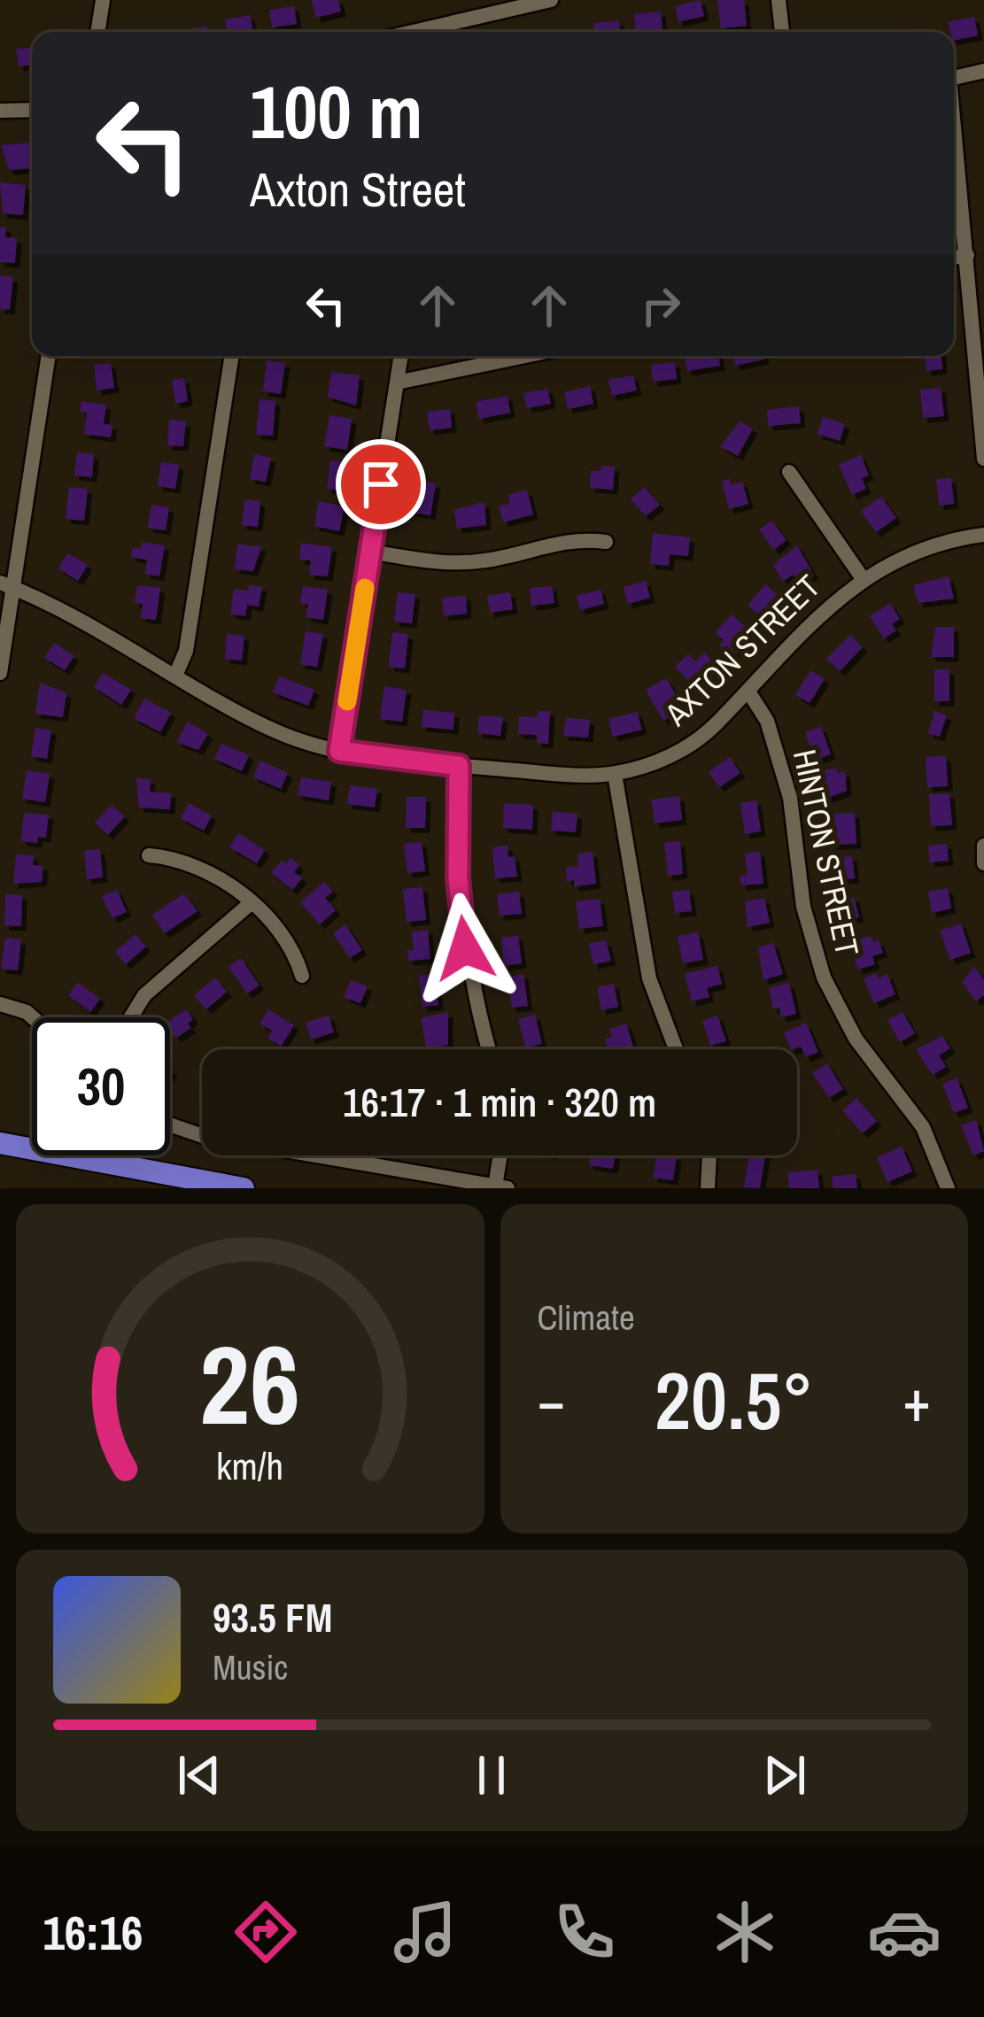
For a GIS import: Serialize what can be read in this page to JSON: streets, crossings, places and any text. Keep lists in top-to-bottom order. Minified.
{"streets":{"street":["AXTON STREET","HINTON STREET"]},"crossings":[["AXTON STREET","HINTON STREET"]],"page":{"turn":["100 m","Axton Street"],"limit":"30","trip":"16:17 · 1 min · 320 m","tile":"Climate","heat":["−","20.5°","+"],"song":["93.5 FM","Music"],"tabs":"16:16","gauge":["26","km/h"]}}
